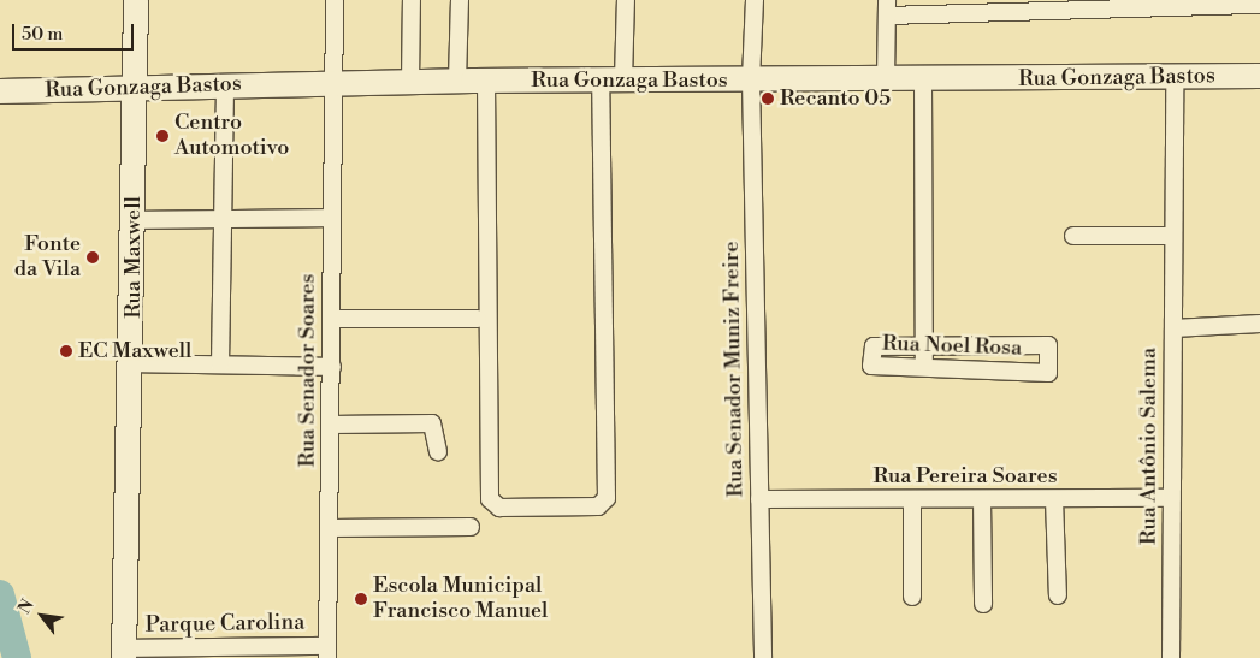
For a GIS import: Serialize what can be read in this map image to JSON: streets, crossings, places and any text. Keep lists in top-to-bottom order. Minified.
{"streets":{"street":["Rua Gonzaga Bastos","Rua Maxwell","Rua Noel Rosa","Rua Senador Muniz Freire","Rua Senador Soares","Rua Antônio Salema","Rua Pereira Soares","Parque Carolina"]},"crossings":[["Rua Gonzaga Bastos","Rua Maxwell"],["Rua Gonzaga Bastos","Rua Senador Muniz Freire"],["Rua Gonzaga Bastos","Rua Senador Soares"],["Rua Gonzaga Bastos","Rua Antônio Salema"],["Rua Maxwell","Parque Carolina"],["Rua Senador Muniz Freire","Rua Pereira Soares"],["Rua Senador Soares","Parque Carolina"],["Rua Antônio Salema","Rua Pereira Soares"]],"places":["Recanto 05","Centro Automotivo","Fonte da Vila","EC Maxwell","Escola Municipal Francisco Manuel"],"scale_bar":"50 m","north":"top left"}
